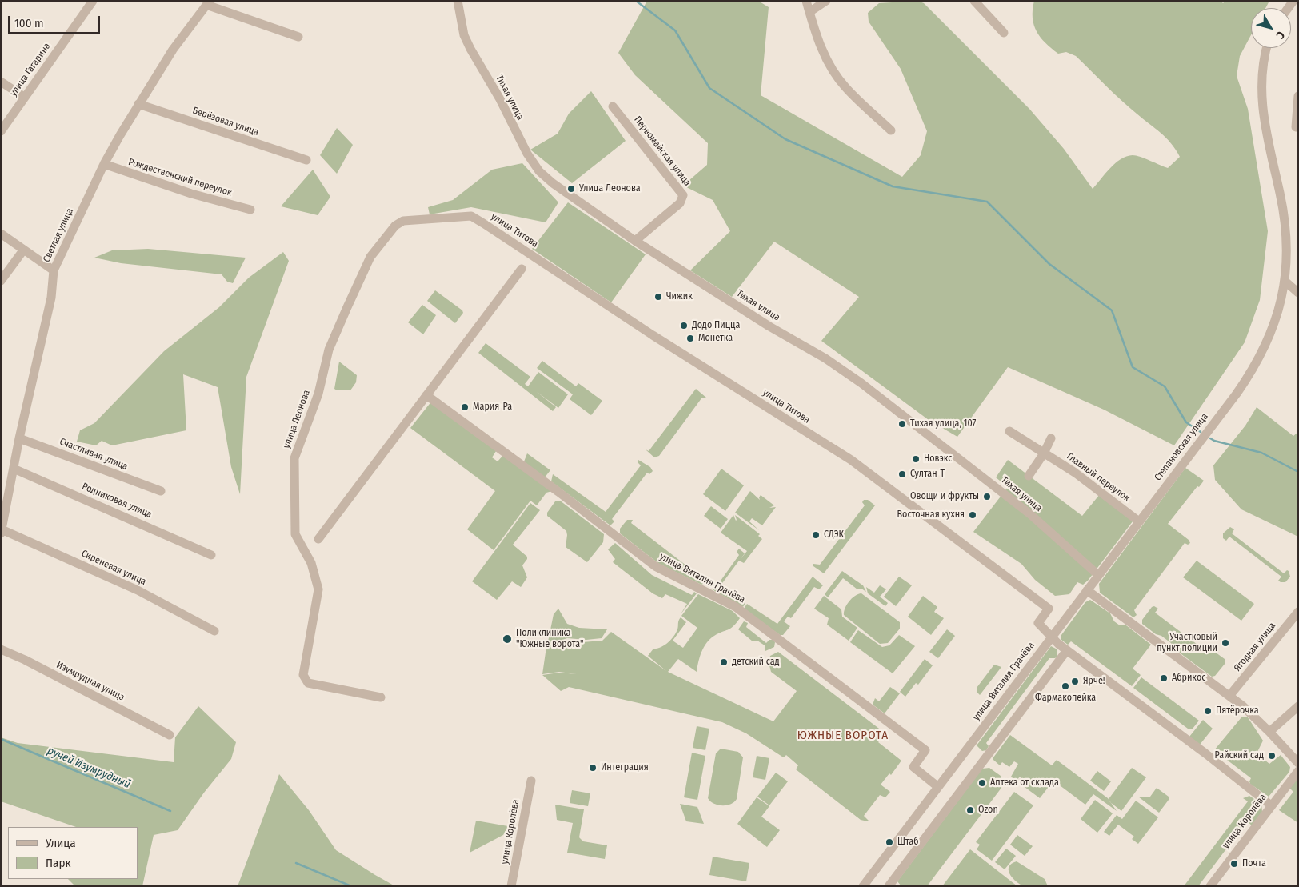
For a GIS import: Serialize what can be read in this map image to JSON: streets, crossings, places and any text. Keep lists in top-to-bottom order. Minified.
{"streets":{"street":["улица Гагарина","Тихая улица","Берёзовая улица","Первомайская улица","Рождественский переулок","улица Титова","Светлая улица","улица Леонова","Степановская улица","Счастливая улица","Главный переулок","Родниковая улица","Сиреневая улица","улица Виталия Грачёва","Ягодная улица","Изумрудная улица","улица Королёва"]},"crossings":[["Тихая улица","Первомайская улица"],["Тихая улица","Степановская улица"],["Берёзовая улица","Светлая улица"],["Рождественский переулок","Светлая улица"],["улица Титова","улица Леонова"],["улица Титова","улица Виталия Грачёва"],["Светлая улица","Счастливая улица"],["Светлая улица","Родниковая улица"],["Светлая улица","Сиреневая улица"],["Степановская улица","Главный переулок"],["Степановская улица","улица Виталия Грачёва"]],"districts":["ЮЖНЫЕ ВОРОТА"],"water":["ручей Изумрудный"],"places":["Улица Леонова","Чижик","Додо Пицца","Монетка","Мария-Ра","Тихая улица, 107","Новэкс","Султан-Т","Овощи и фрукты","Восточная кухня","СДЭК","Поликлиника \"Южные ворота\"","Участковый пункт полиции","детский сад","Абрикос","Ярче!","Фармакопейка","Пятёрочка","Райский сад","Интеграция","Аптека от склада","Ozon","Штаб","Почта"],"legend":["Улица","Парк"],"scale_bar":"100 m","north":"bottom right"}
